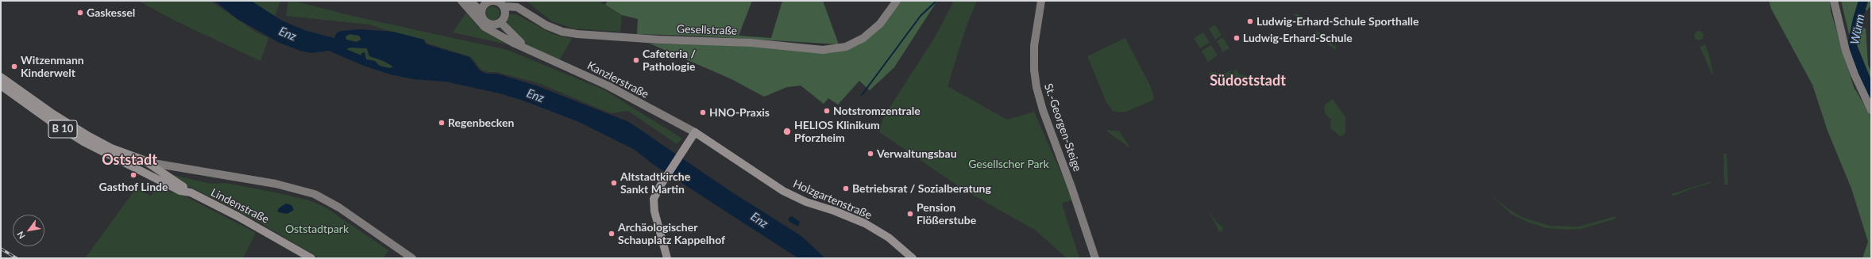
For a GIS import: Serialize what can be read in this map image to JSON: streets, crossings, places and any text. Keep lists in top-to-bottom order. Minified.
{"streets":{"main road":["Gesellstraße","Kanzlerstraße","St.-Georgen-Steige","B 10","Holzgartenstraße","Lindenstraße"]},"crossings":[["Gesellstraße","Kanzlerstraße"],["Kanzlerstraße","Holzgartenstraße"],["B 10","Lindenstraße"]],"districts":["Südoststadt","Oststadt"],"water":["Würm","Enz"],"parks":["Gesellscher Park","Oststadtpark"],"places":["Gaskessel","Ludwig-Erhard-Schule Sporthalle","Ludwig-Erhard-Schule","Cafeteria / Pathologie","Witzenmann Kinderwelt","Notstromzentrale","HNO-Praxis","Regenbecken","HELIOS Klinikum Pforzheim","Verwaltungsbau","Gasthof Linde","Altstadtkirche Sankt Martin","Betriebsrat / Sozialberatung","Pension Flößerstube","Archäologischer Schauplatz Kappelhof"],"north":"bottom left"}
